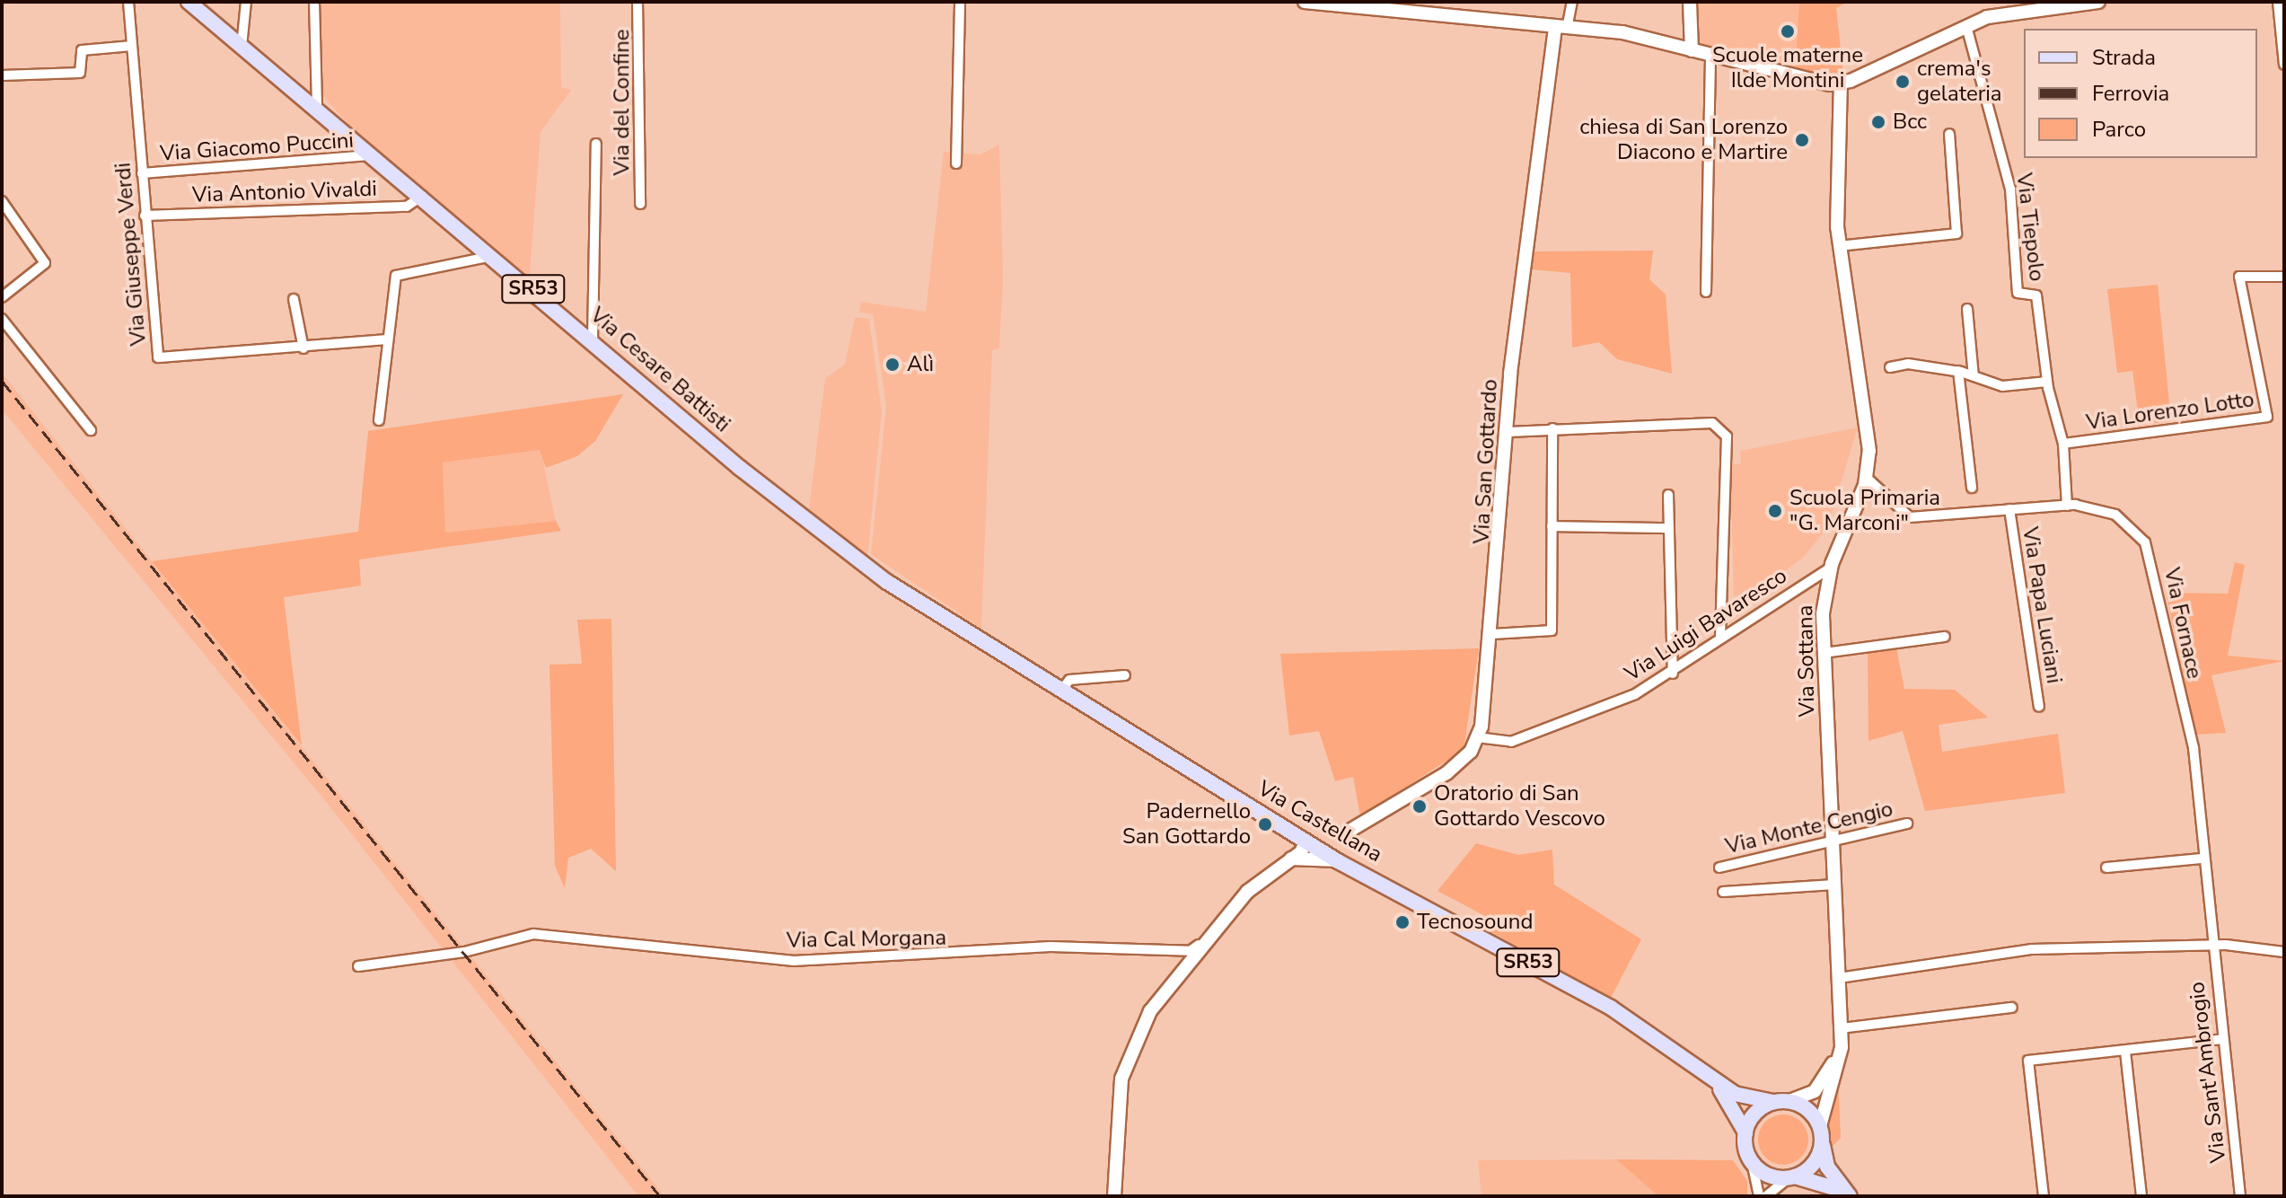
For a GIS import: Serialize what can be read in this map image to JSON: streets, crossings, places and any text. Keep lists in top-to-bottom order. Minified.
{"streets":{"main road":["SR53","Via Cesare Battisti","Via Castellana"],"street":["Via del Confine","Via Giacomo Puccini","Via Antonio Vivaldi","Via Tiepolo","Via Giuseppe Verdi","Via Lorenzo Lotto","Via San Gottardo","Via Papa Luciani","Via Fornace","Via Luigi Bavaresco","Via Sottana","Via Monte Cengio","Via Cal Morgana","Via Sant'Ambrogio"]},"crossings":[["Via Giacomo Puccini","Via Giuseppe Verdi"],["Via Giacomo Puccini","Via Cesare Battisti"],["Via Antonio Vivaldi","Via Giuseppe Verdi"],["Via Antonio Vivaldi","Via Cesare Battisti"],["Via Tiepolo","Via Lorenzo Lotto"],["Via Tiepolo","Via Fornace"],["SR53","Via Sottana"],["SR53","Via Castellana"],["Via Cesare Battisti","Via Castellana"],["Via San Gottardo","Via Luigi Bavaresco"],["Via Papa Luciani","Via Fornace"],["Via Fornace","Via Sottana"],["Via Fornace","Via Sant'Ambrogio"],["Via Luigi Bavaresco","Via Sottana"],["Via Sottana","Via Castellana"],["Via Sottana","Via Monte Cengio"]],"places":["Scuole materne Ilde Montini","crema's gelateria","Bcc","chiesa di San Lorenzo Diacono e Martire","Alì","Scuola Primaria \"G. Marconi\"","Oratorio di San Gottardo Vescovo","Padernello San Gottardo","Tecnosound"],"legend":["Strada","Ferrovia","Parco"]}
